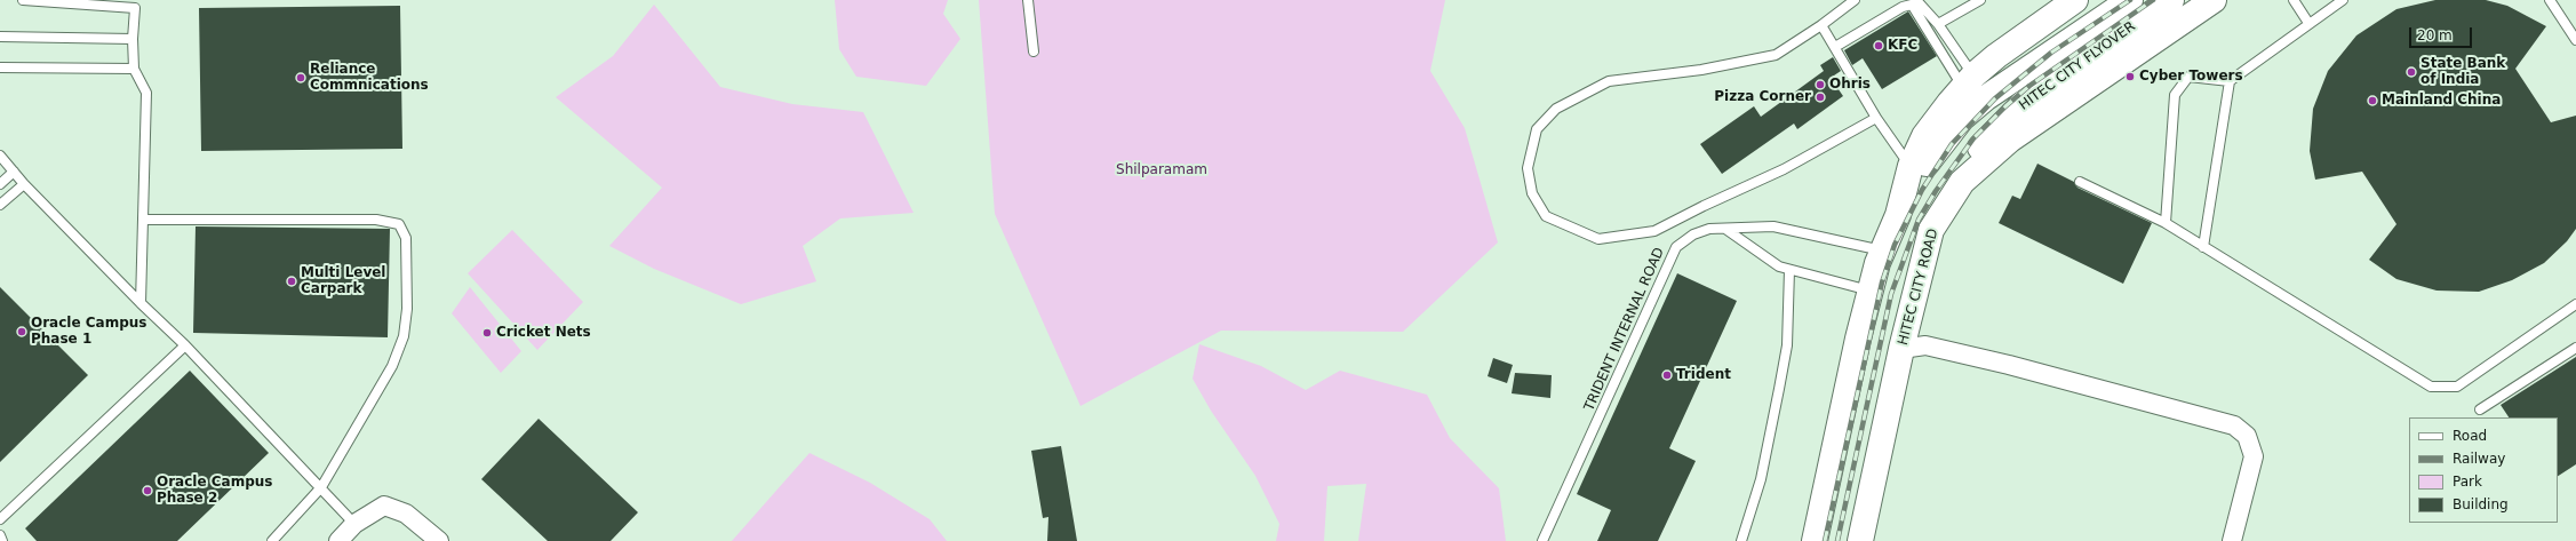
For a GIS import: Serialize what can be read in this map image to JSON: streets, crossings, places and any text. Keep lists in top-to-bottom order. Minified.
{"streets":{"main road":["HITEC CITY FLYOVER","HITEC CITY ROAD"],"lane":["TRIDENT INTERNAL ROAD"]},"crossings":[["HITEC CITY FLYOVER","HITEC CITY ROAD"]],"parks":["Shilparamam"],"places":["KFC","State Bank of India","Cyber Towers","Reliance Commnications","Ohris","Pizza Corner","Mainland China","Multi Level Carpark","Oracle Campus Phase 1","Cricket Nets","Trident","Oracle Campus Phase 2"],"legend":["Road","Railway","Park","Building"],"scale_bar":"20 m"}
